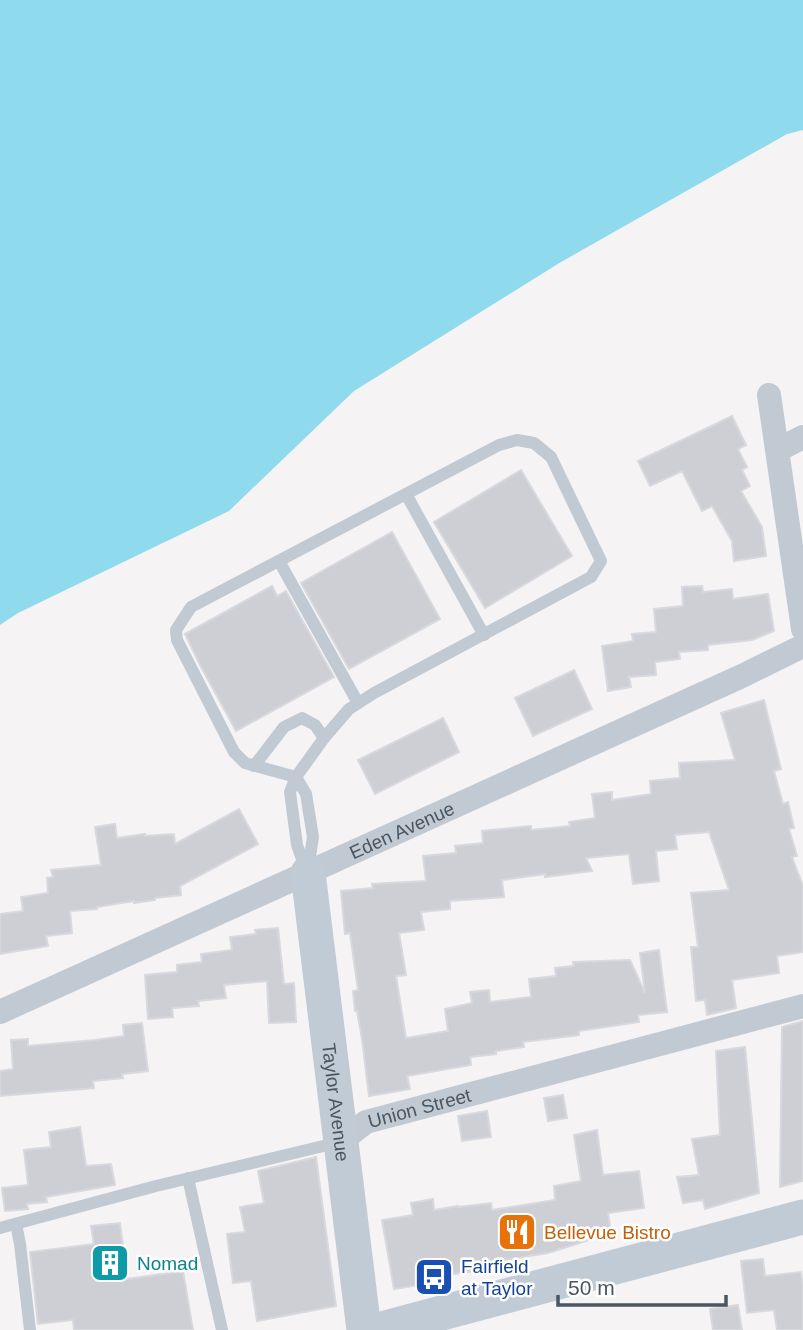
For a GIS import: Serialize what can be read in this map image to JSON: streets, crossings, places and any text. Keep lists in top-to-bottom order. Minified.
{"streets":{"street":["Eden Avenue","Taylor Avenue","Union Street"]},"crossings":[["Eden Avenue","Taylor Avenue"],["Taylor Avenue","Union Street"]],"places":{"restaurant":["Bellevue Bistro"],"building":["Nomad"],"bus stop":["Fairfield at Taylor"]},"scale_bar":"50 m"}
